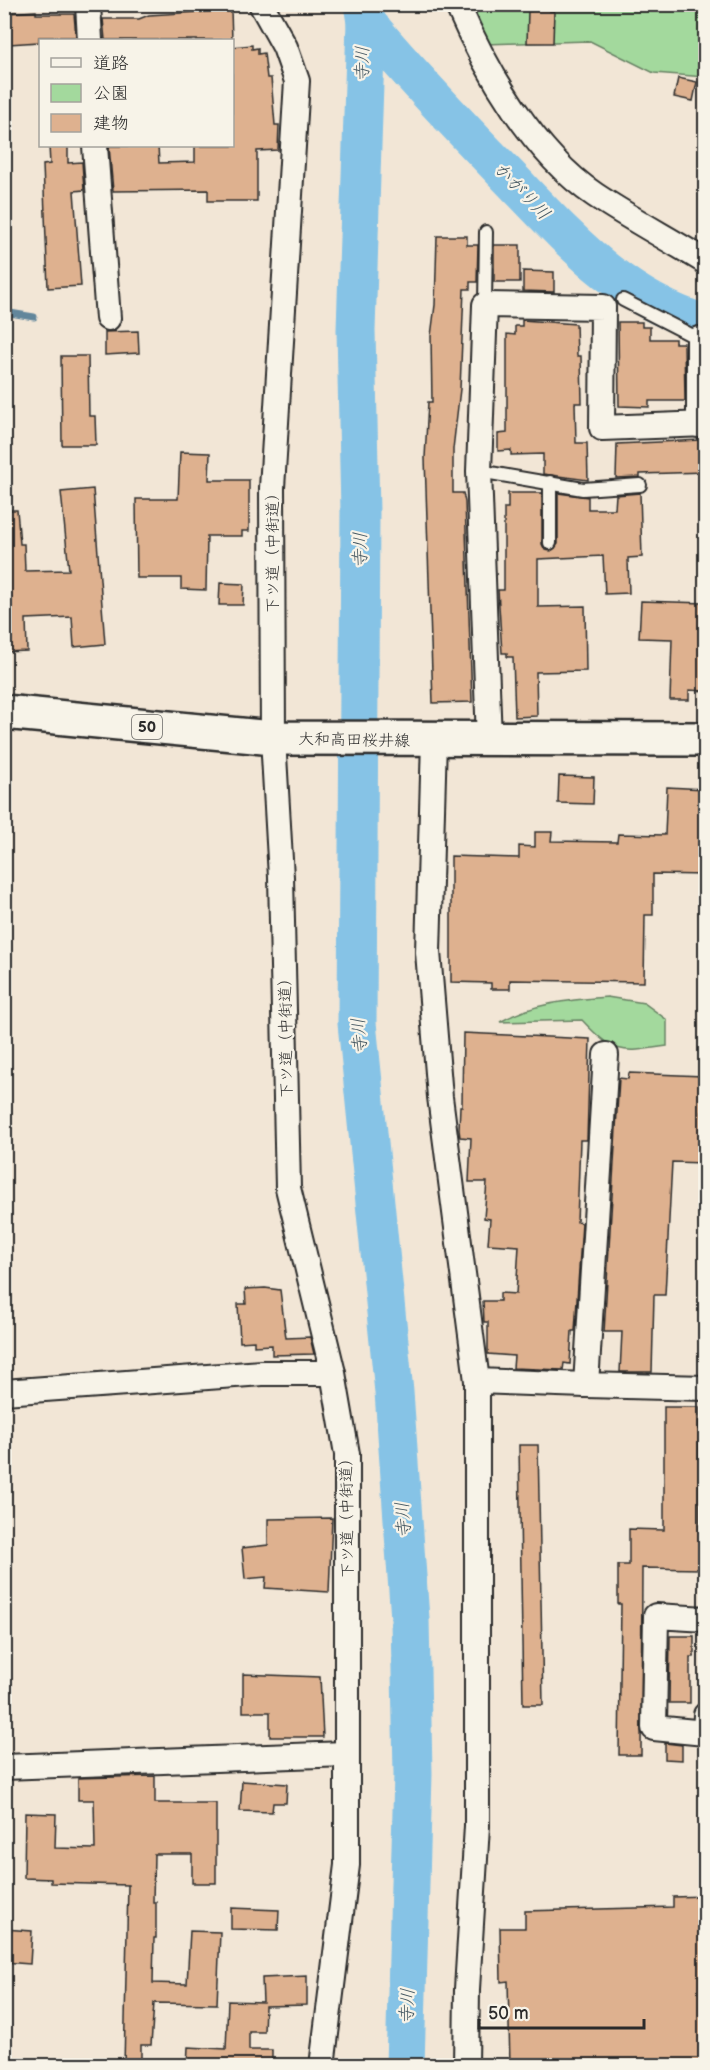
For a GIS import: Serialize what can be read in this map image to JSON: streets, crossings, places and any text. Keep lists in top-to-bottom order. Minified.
{"streets":{"main road":["50","大和高田桜井線"],"street":["下ツ道（中街道）"]},"crossings":[["下ツ道（中街道）","大和高田桜井線"]],"water":["寺川","かがり川"],"legend":["道路","公園","建物"],"scale_bar":"50 m"}
